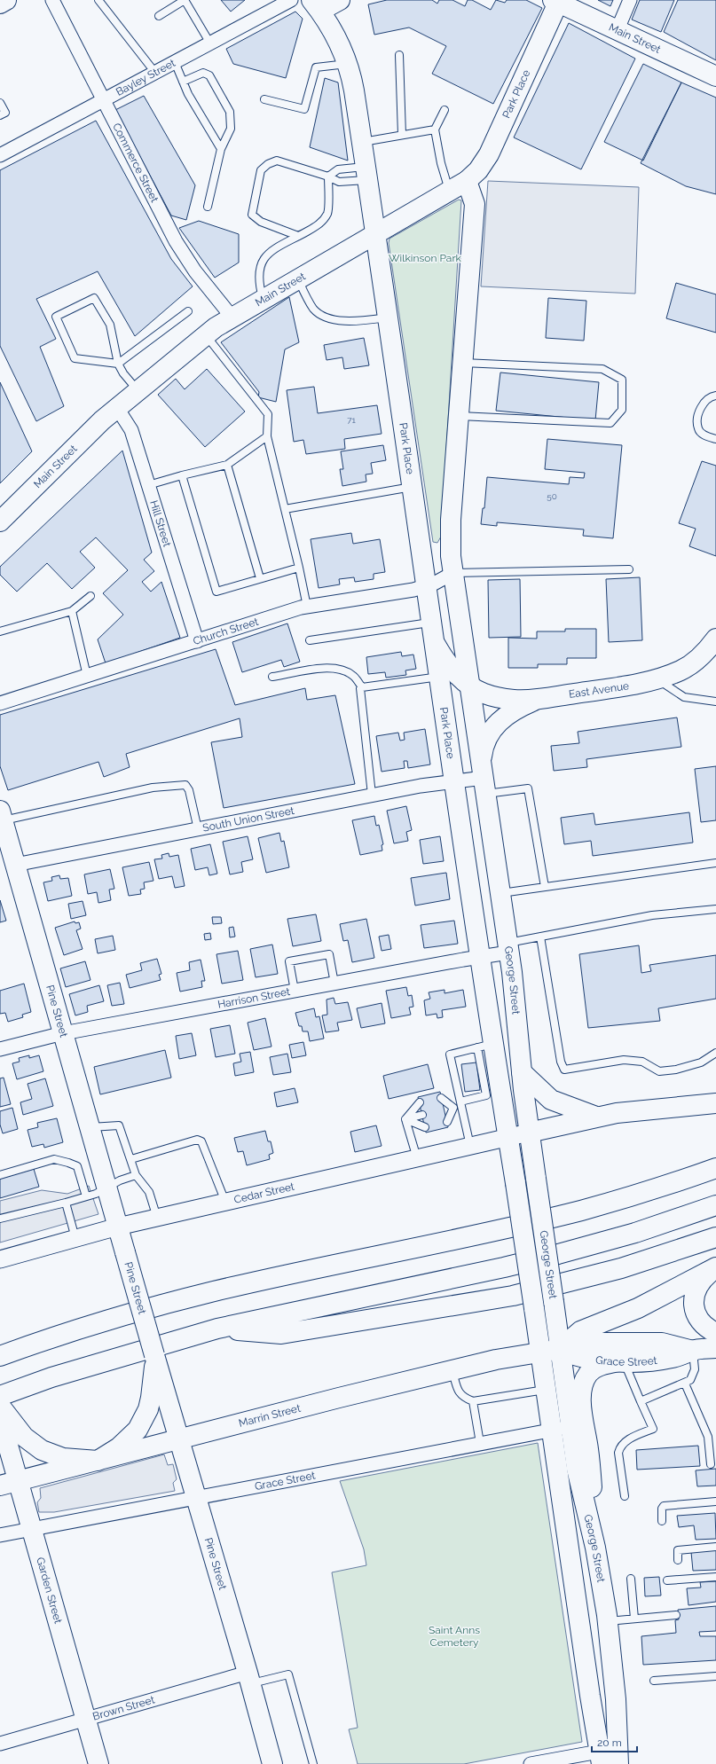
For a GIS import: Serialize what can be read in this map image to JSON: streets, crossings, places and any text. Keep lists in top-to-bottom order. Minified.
{"streets":{"main road":["Main Street","Park Place","East Avenue","George Street","Pine Street","Grace Street","Marrin Street","Garden Street"],"street":["Bayley Street","Commerce Street","Hill Street","Church Street","South Union Street","Harrison Street","Cedar Street","Brown Street"]},"crossings":[["Main Street","Park Place"],["Main Street","Commerce Street"],["Main Street","Hill Street"],["Bayley Street","Commerce Street"],["Park Place","Church Street"],["Park Place","East Avenue"],["Park Place","South Union Street"],["Park Place","George Street"],["Hill Street","Church Street"],["South Union Street","George Street"],["South Union Street","Pine Street"],["George Street","Harrison Street"],["George Street","Cedar Street"],["George Street","Grace Street"],["George Street","Marrin Street"],["Harrison Street","Pine Street"],["Pine Street","Cedar Street"],["Pine Street","Grace Street"],["Pine Street","Marrin Street"],["Pine Street","Brown Street"],["Grace Street","Marrin Street"],["Grace Street","Garden Street"],["Marrin Street","Garden Street"],["Garden Street","Brown Street"]],"parks":["Wilkinson Park","Saint Anns Cemetery"],"house_numbers":["71","50"],"scale_bar":"20 m"}
